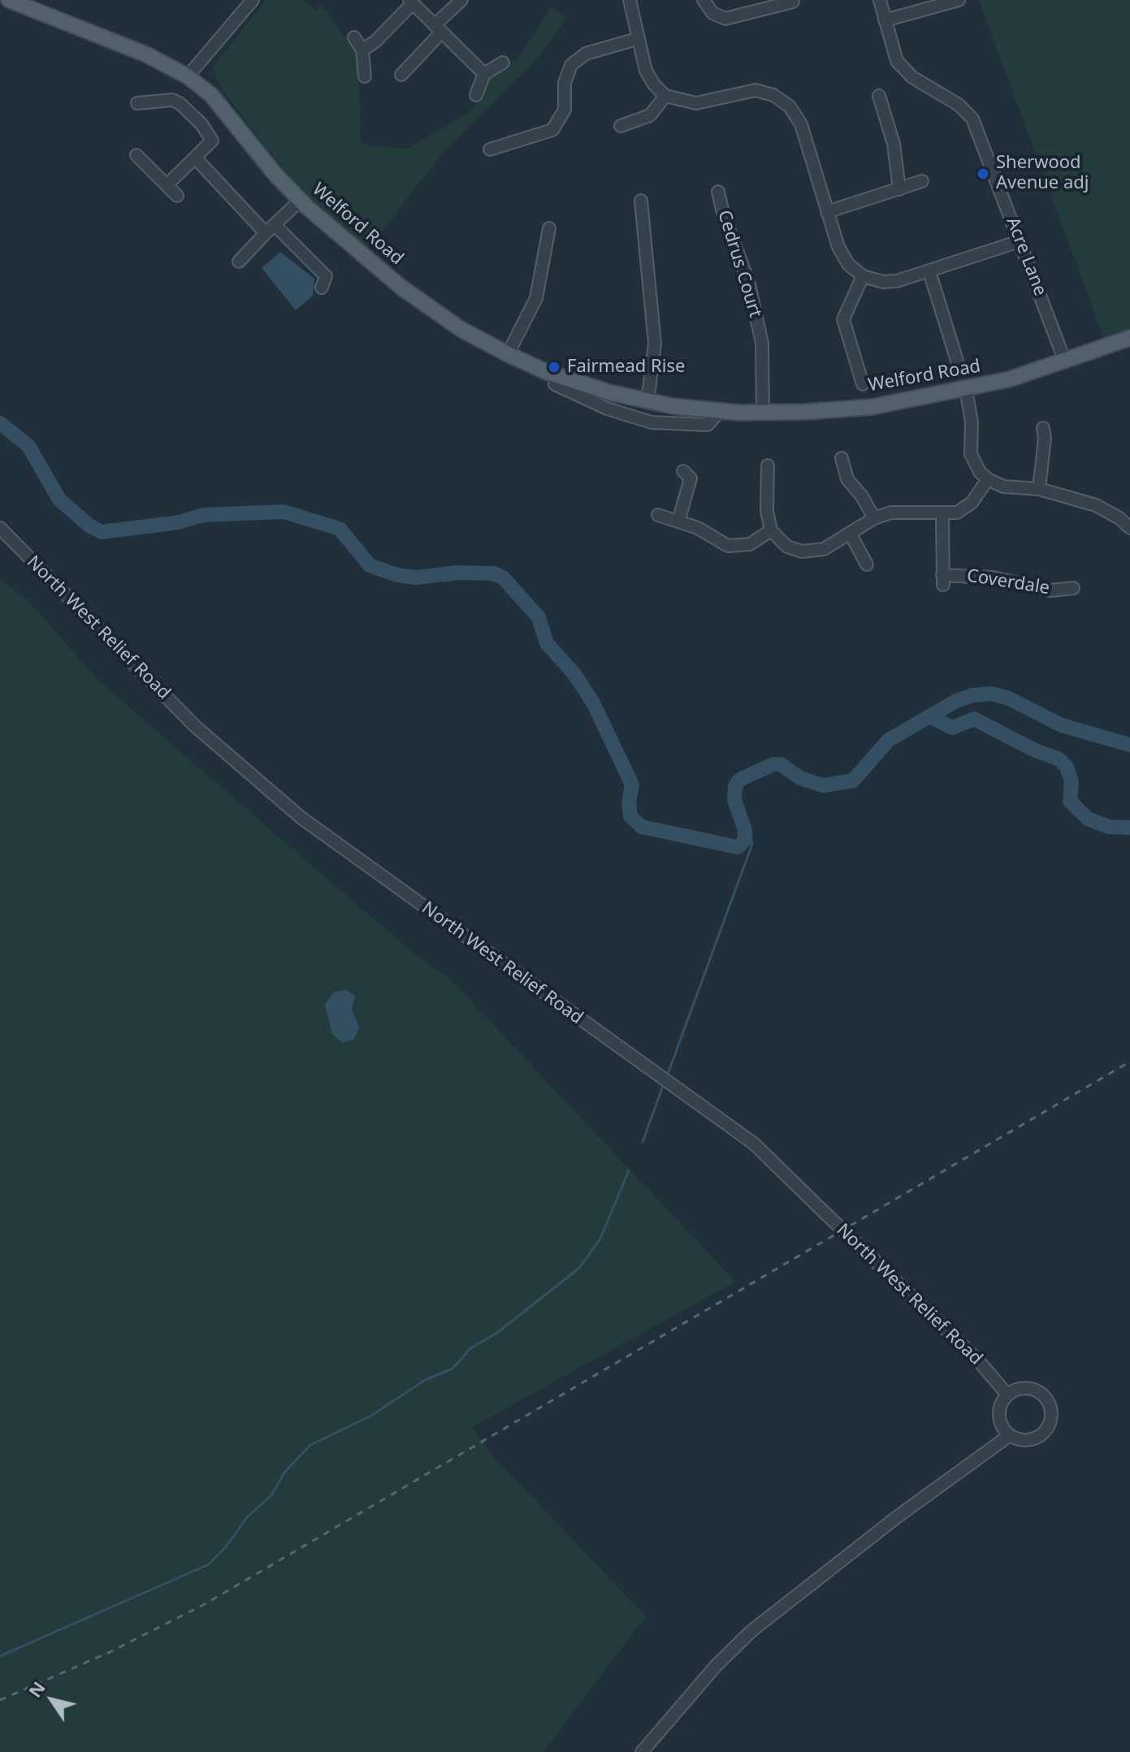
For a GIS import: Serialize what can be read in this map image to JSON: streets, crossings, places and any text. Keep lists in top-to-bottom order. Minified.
{"streets":{"main road":["Welford Road"],"street":["Acre Lane","Cedrus Court","Coverdale","North West Relief Road"]},"crossings":[["Welford Road","Acre Lane"],["Welford Road","Cedrus Court"]],"places":["Sherwood Avenue adj","Fairmead Rise"],"north":"top left"}
